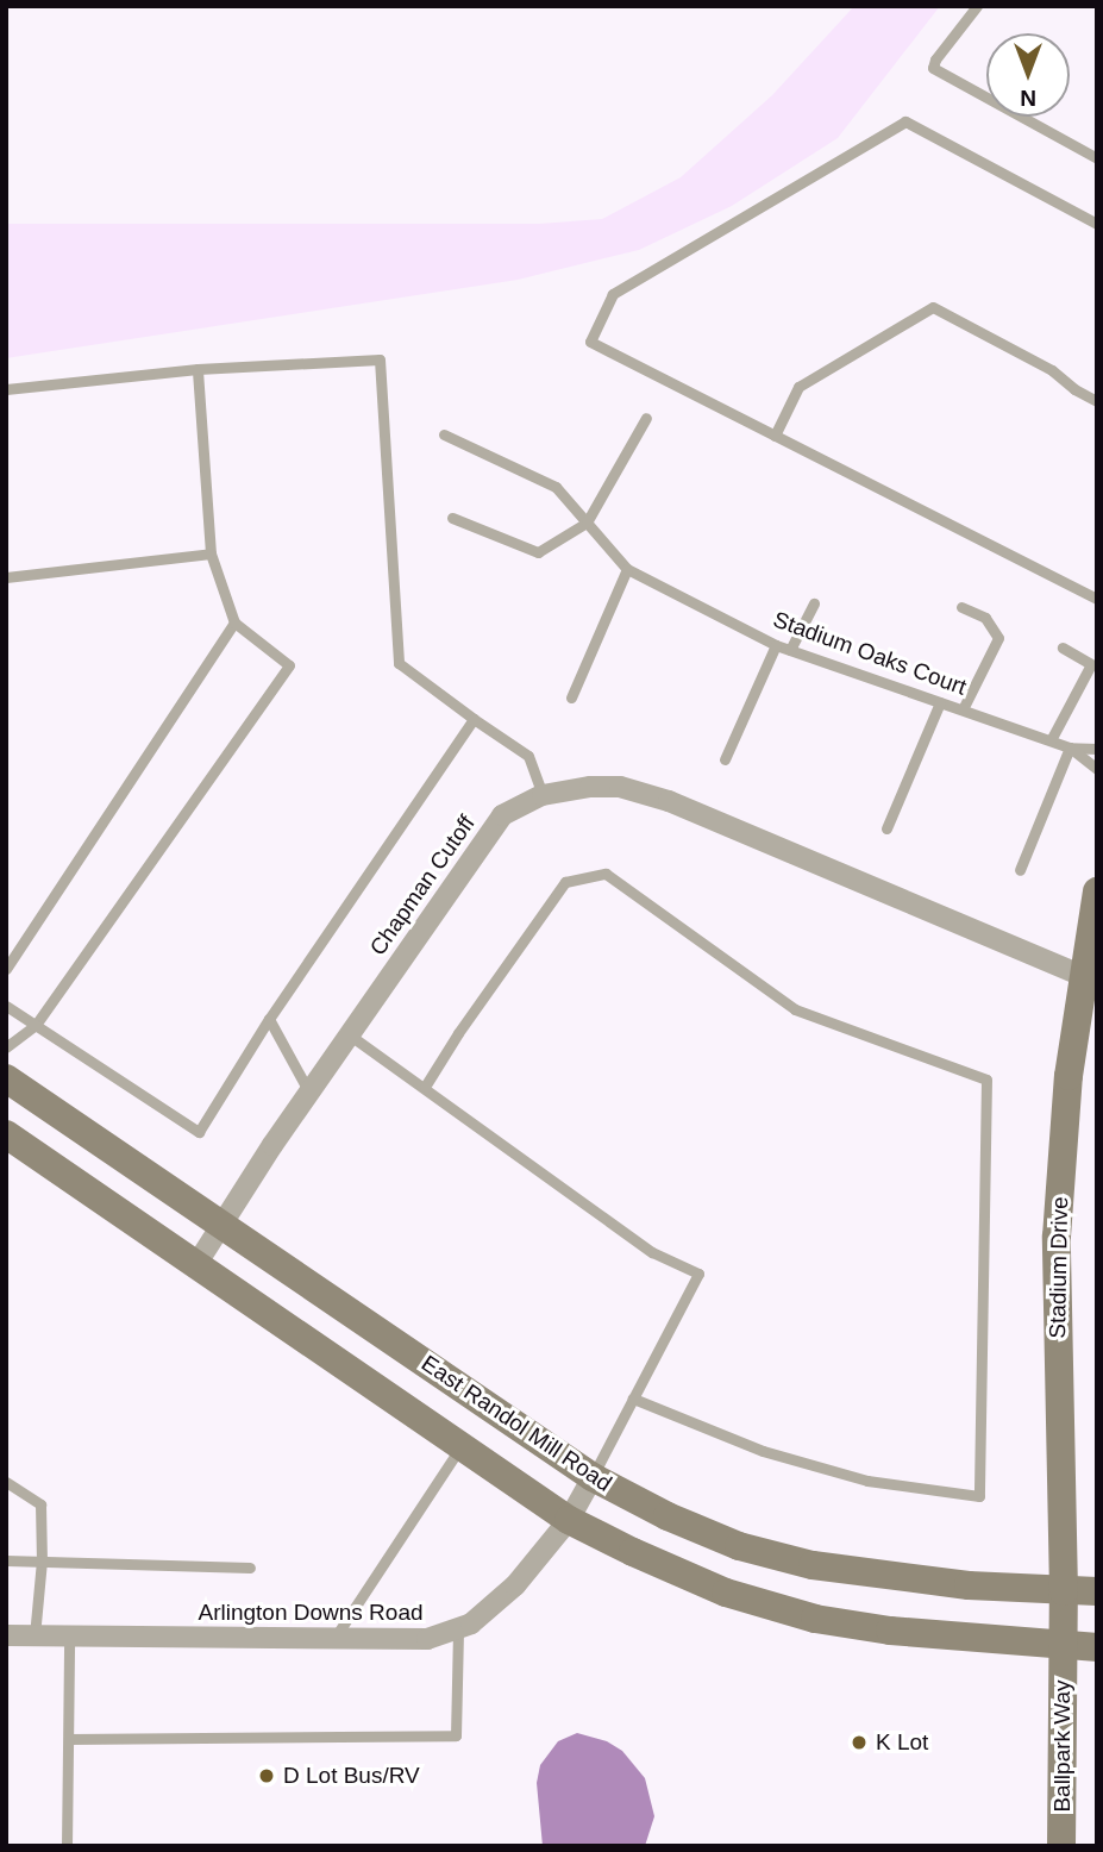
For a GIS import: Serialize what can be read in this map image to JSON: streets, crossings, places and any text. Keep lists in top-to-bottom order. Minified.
{"streets":{"main road":["Stadium Drive","East Randol Mill Road","Ballpark Way"],"street":["Chapman Cutoff","Arlington Downs Road"],"lane":["Stadium Oaks Court"]},"crossings":[["Chapman Cutoff","Stadium Drive"],["Chapman Cutoff","East Randol Mill Road"],["Stadium Drive","East Randol Mill Road"],["Stadium Drive","Ballpark Way"],["East Randol Mill Road","Arlington Downs Road"]],"places":["K Lot","D Lot Bus/RV"],"north":"bottom"}
